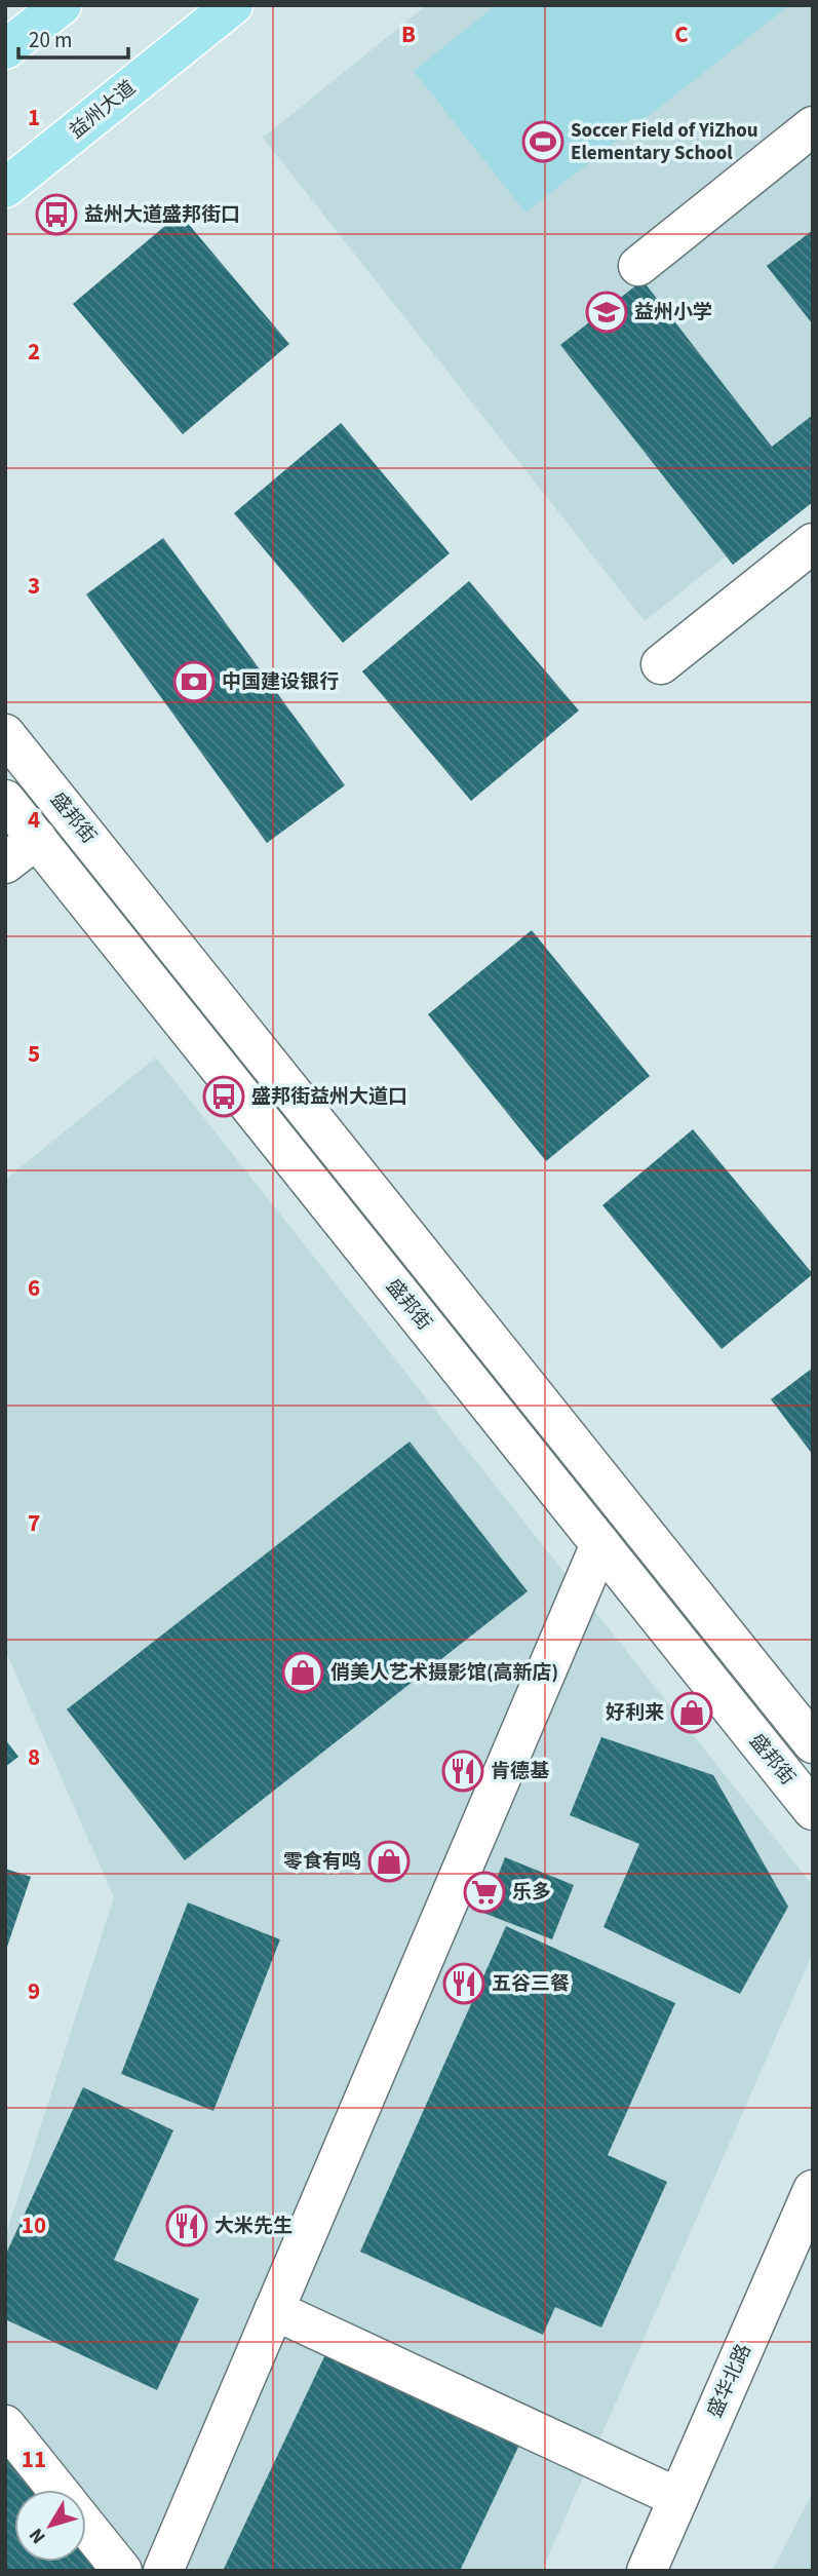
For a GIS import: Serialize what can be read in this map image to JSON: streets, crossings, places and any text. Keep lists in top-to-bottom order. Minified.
{"streets":{"main road":["益州大道"],"street":["盛邦街","盛华北路"]},"places":{"sports":["Soccer Field of YiZhou Elementary School"],"bus stop":["益州大道盛邦街口","盛邦街益州大道口"],"school or university":["益州小学"],"bank":["中国建设银行"],"shop":["俏美人艺术摄影馆(高新店)","好利来","零食有鸣"],"restaurant":["肯德基","五谷三餐","大米先生"],"supermarket":["乐多"]},"scale_bar":"20 m","north":"bottom left","grid":{"columns":["B","C"],"rows":["1","2","3","4","5","6","7","8","9","10","11"]}}
